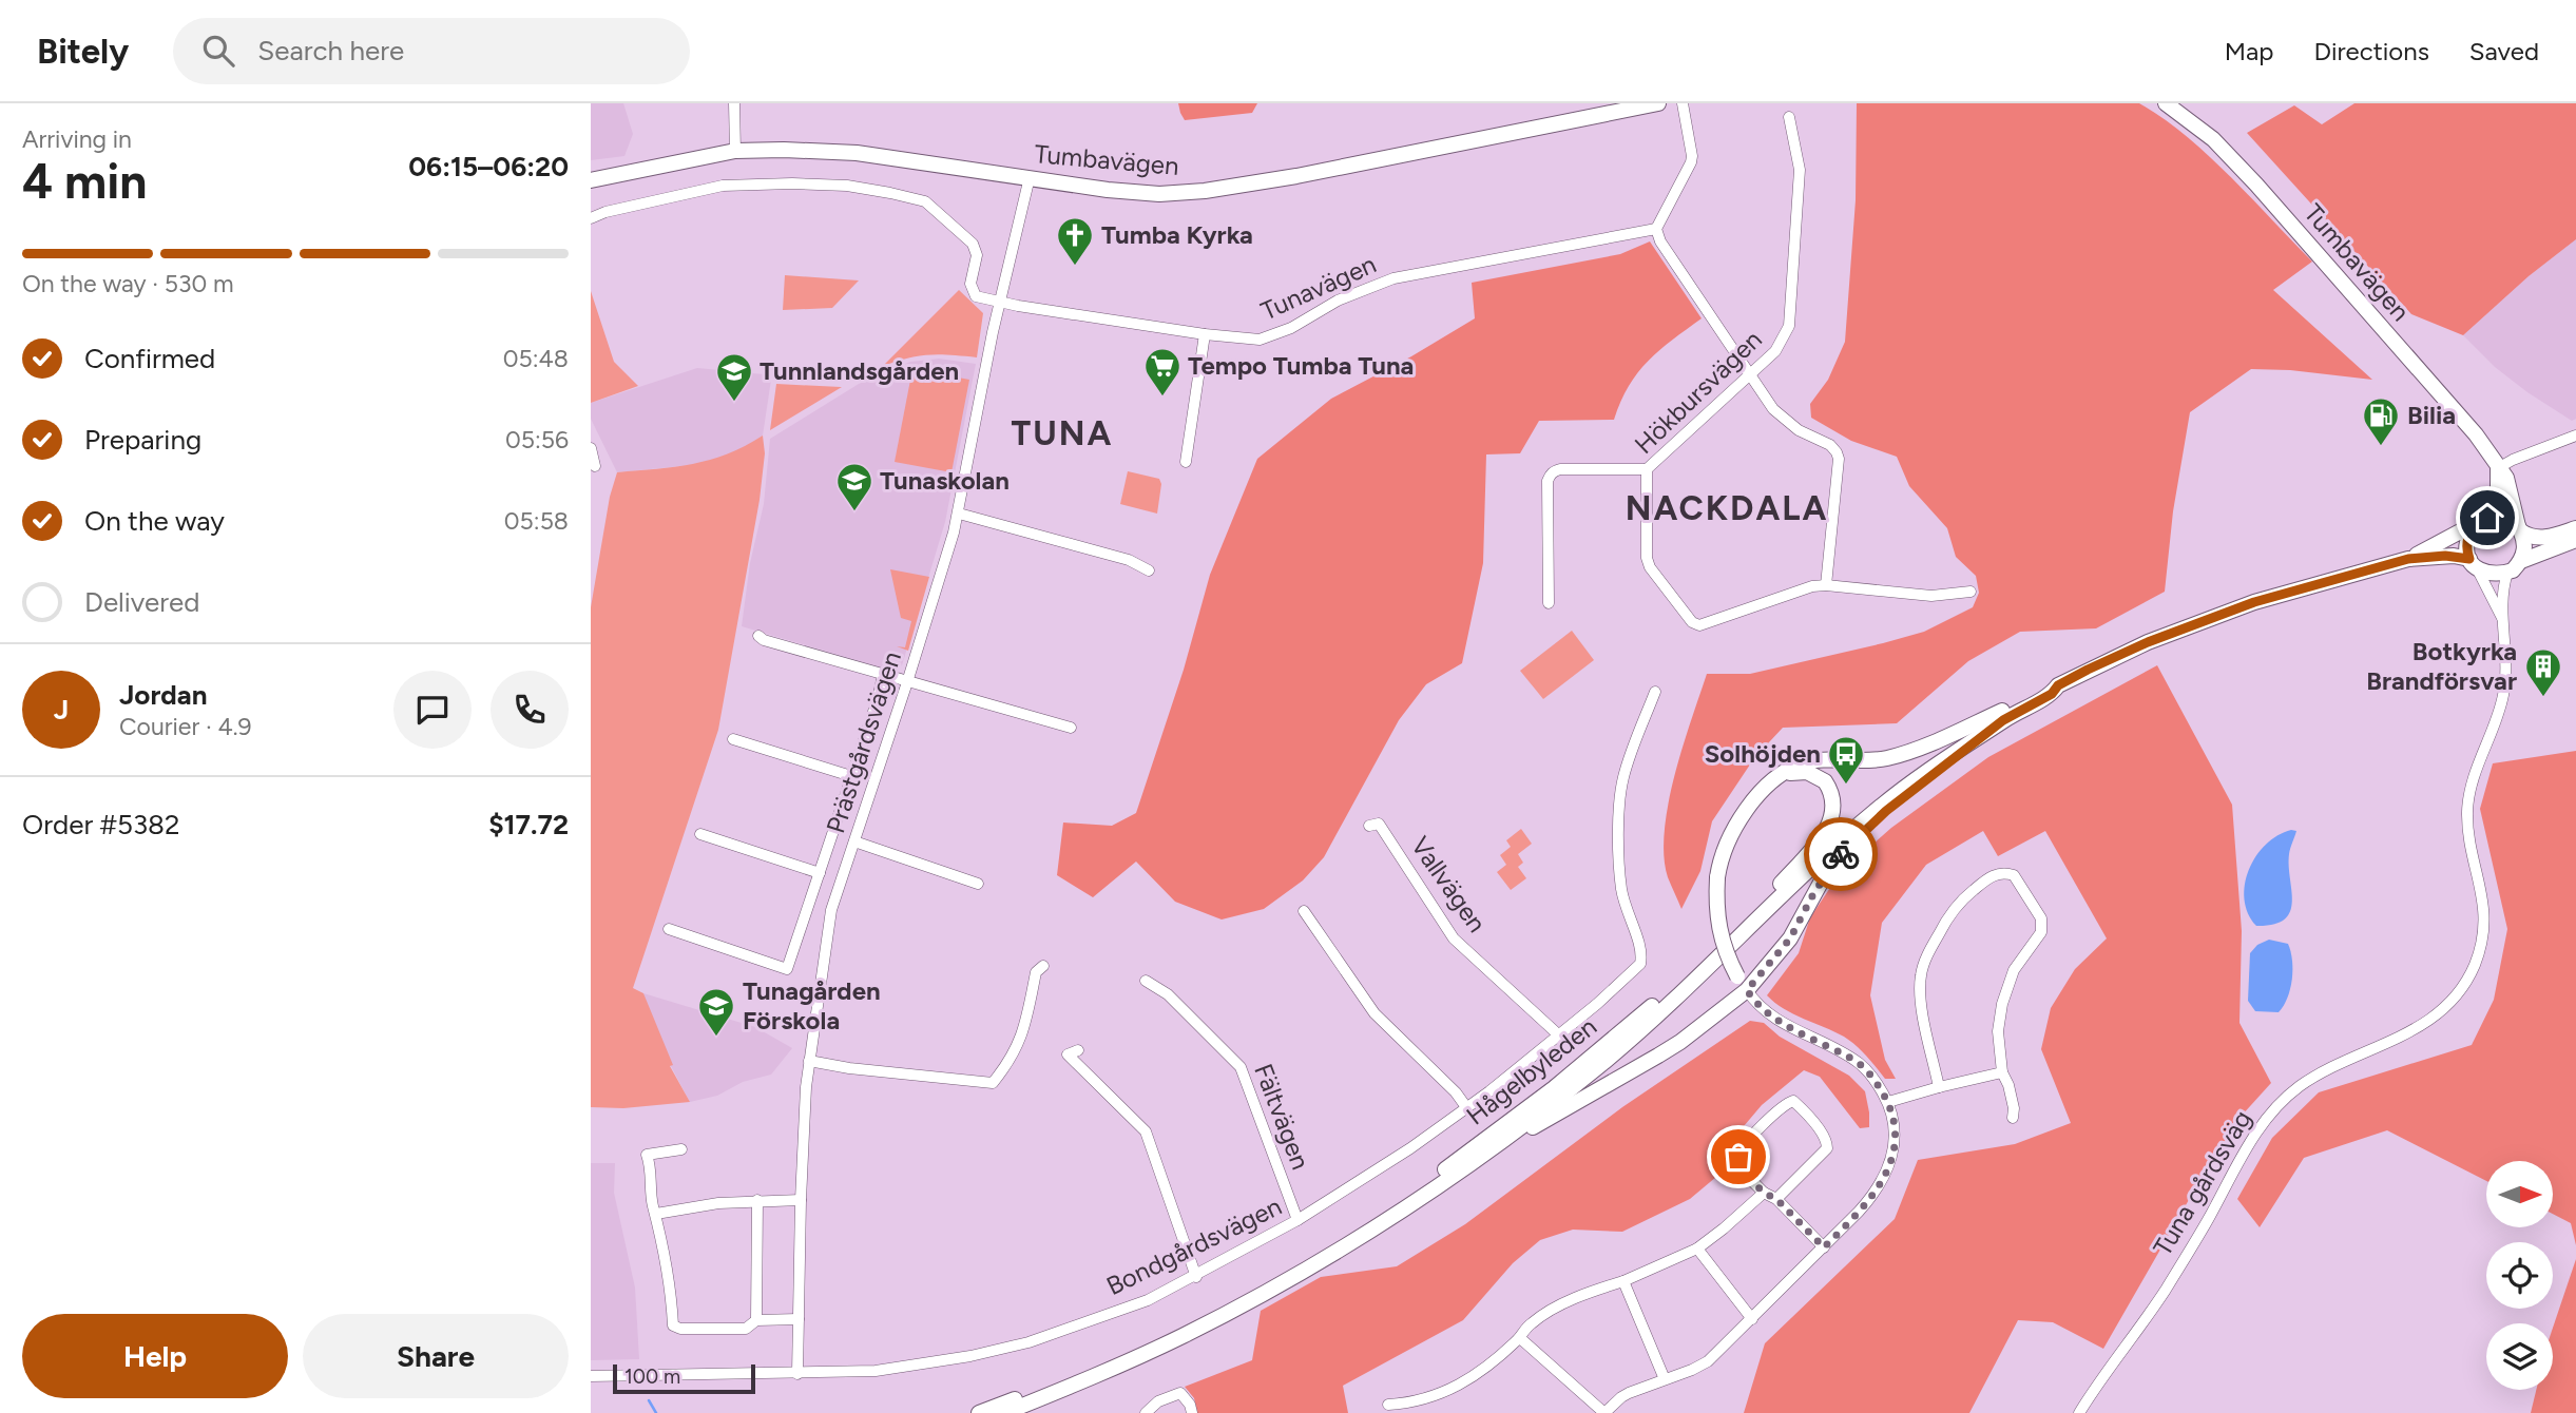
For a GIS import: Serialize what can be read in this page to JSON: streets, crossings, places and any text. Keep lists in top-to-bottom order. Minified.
{"streets":{"main road":["Tumbavägen","Hågelbyleden"],"street":["Tunavägen","Hökbursvägen","Prästgårdsvägen","Vallvägen","Fältvägen","Tuna gårdsväg","Bondgårdsvägen"]},"crossings":[["Tumbavägen","Prästgårdsvägen"],["Tumbavägen","Hågelbyleden"],["Tumbavägen","Tuna gårdsväg"],["Tunavägen","Prästgårdsvägen"],["Prästgårdsvägen","Bondgårdsvägen"],["Vallvägen","Bondgårdsvägen"],["Hågelbyleden","Tuna gårdsväg"],["Fältvägen","Bondgårdsvägen"]],"districts":["TUNA","NACKDALA"],"places":{"church":["Tumba Kyrka"],"supermarket":["Tempo Tumba Tuna"],"school or university":["Tunnlandsgården","Tunaskolan","Tunagården Förskola"],"fuel station":["Bilia"],"building":["Botkyrka Brandförsvar"],"bus stop":["Solhöjden"]},"scale_bar":"100 m","north":"right","page":{"header":"Bitely","search":"Search here","nav":["Map","Directions","Saved"],"heading":["4 min","Arriving in","06:15–06:20"],"panel":["Jordan","Courier · 4.9","Order #5382","$17.72"],"bar":"On the way · 530 m","list":[["Confirmed","05:48"],["Preparing","05:56"],["On the way","05:58"],"Delivered"],"round":"J","buttons":["Help","Share"],"scale":"100 m"}}
